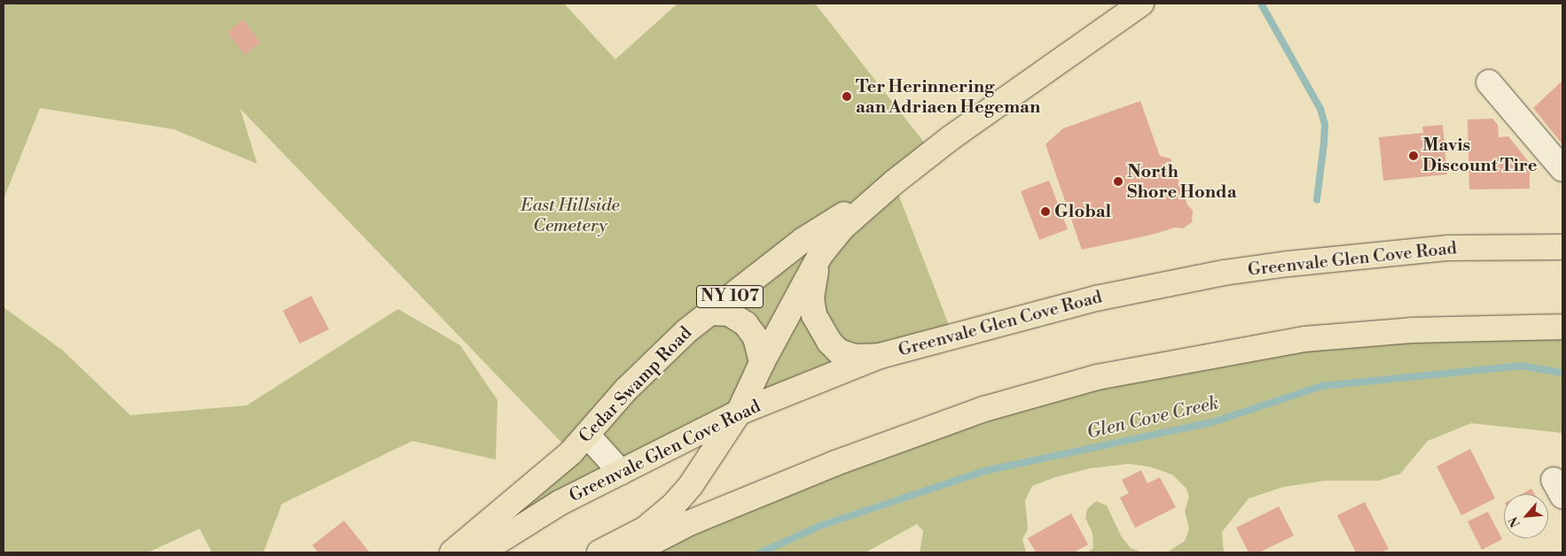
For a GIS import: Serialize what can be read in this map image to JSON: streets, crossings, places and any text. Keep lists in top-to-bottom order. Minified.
{"streets":{"main road":["Greenvale Glen Cove Road","NY 107","Cedar Swamp Road"]},"crossings":[["Greenvale Glen Cove Road","NY 107"],["Greenvale Glen Cove Road","Cedar Swamp Road"],["NY 107","Cedar Swamp Road"]],"water":["Glen Cove Creek"],"parks":["East Hillside Cemetery"],"places":["Ter Herinnering aan Adriaen Hegeman","Mavis Discount Tire","North Shore Honda","Global"],"north":"bottom left"}
